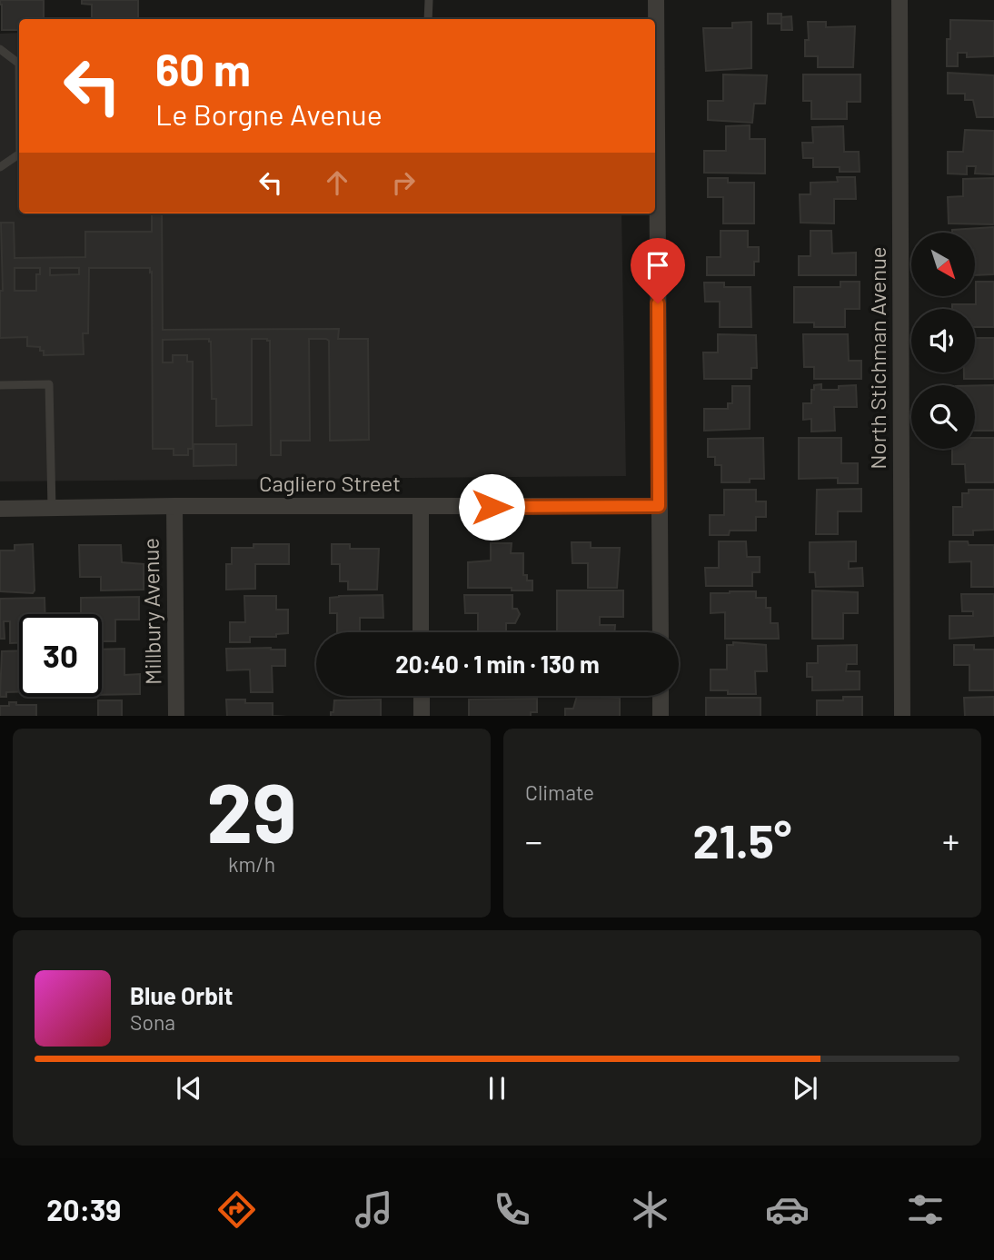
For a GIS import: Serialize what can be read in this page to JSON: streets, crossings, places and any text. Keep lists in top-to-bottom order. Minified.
{"streets":{"street":["North Stichman Avenue","Cagliero Street","Millbury Avenue"]},"crossings":[["Cagliero Street","Millbury Avenue"]],"north":"bottom right","page":{"turn":["60 m","Le Borgne Avenue"],"limit":"30","trip":"20:40 · 1 min · 130 m","tile":[["29","km/h"],"Climate"],"heat":["−","21.5°","+"],"song":["Blue Orbit","Sona"],"tabs":"20:39"}}
